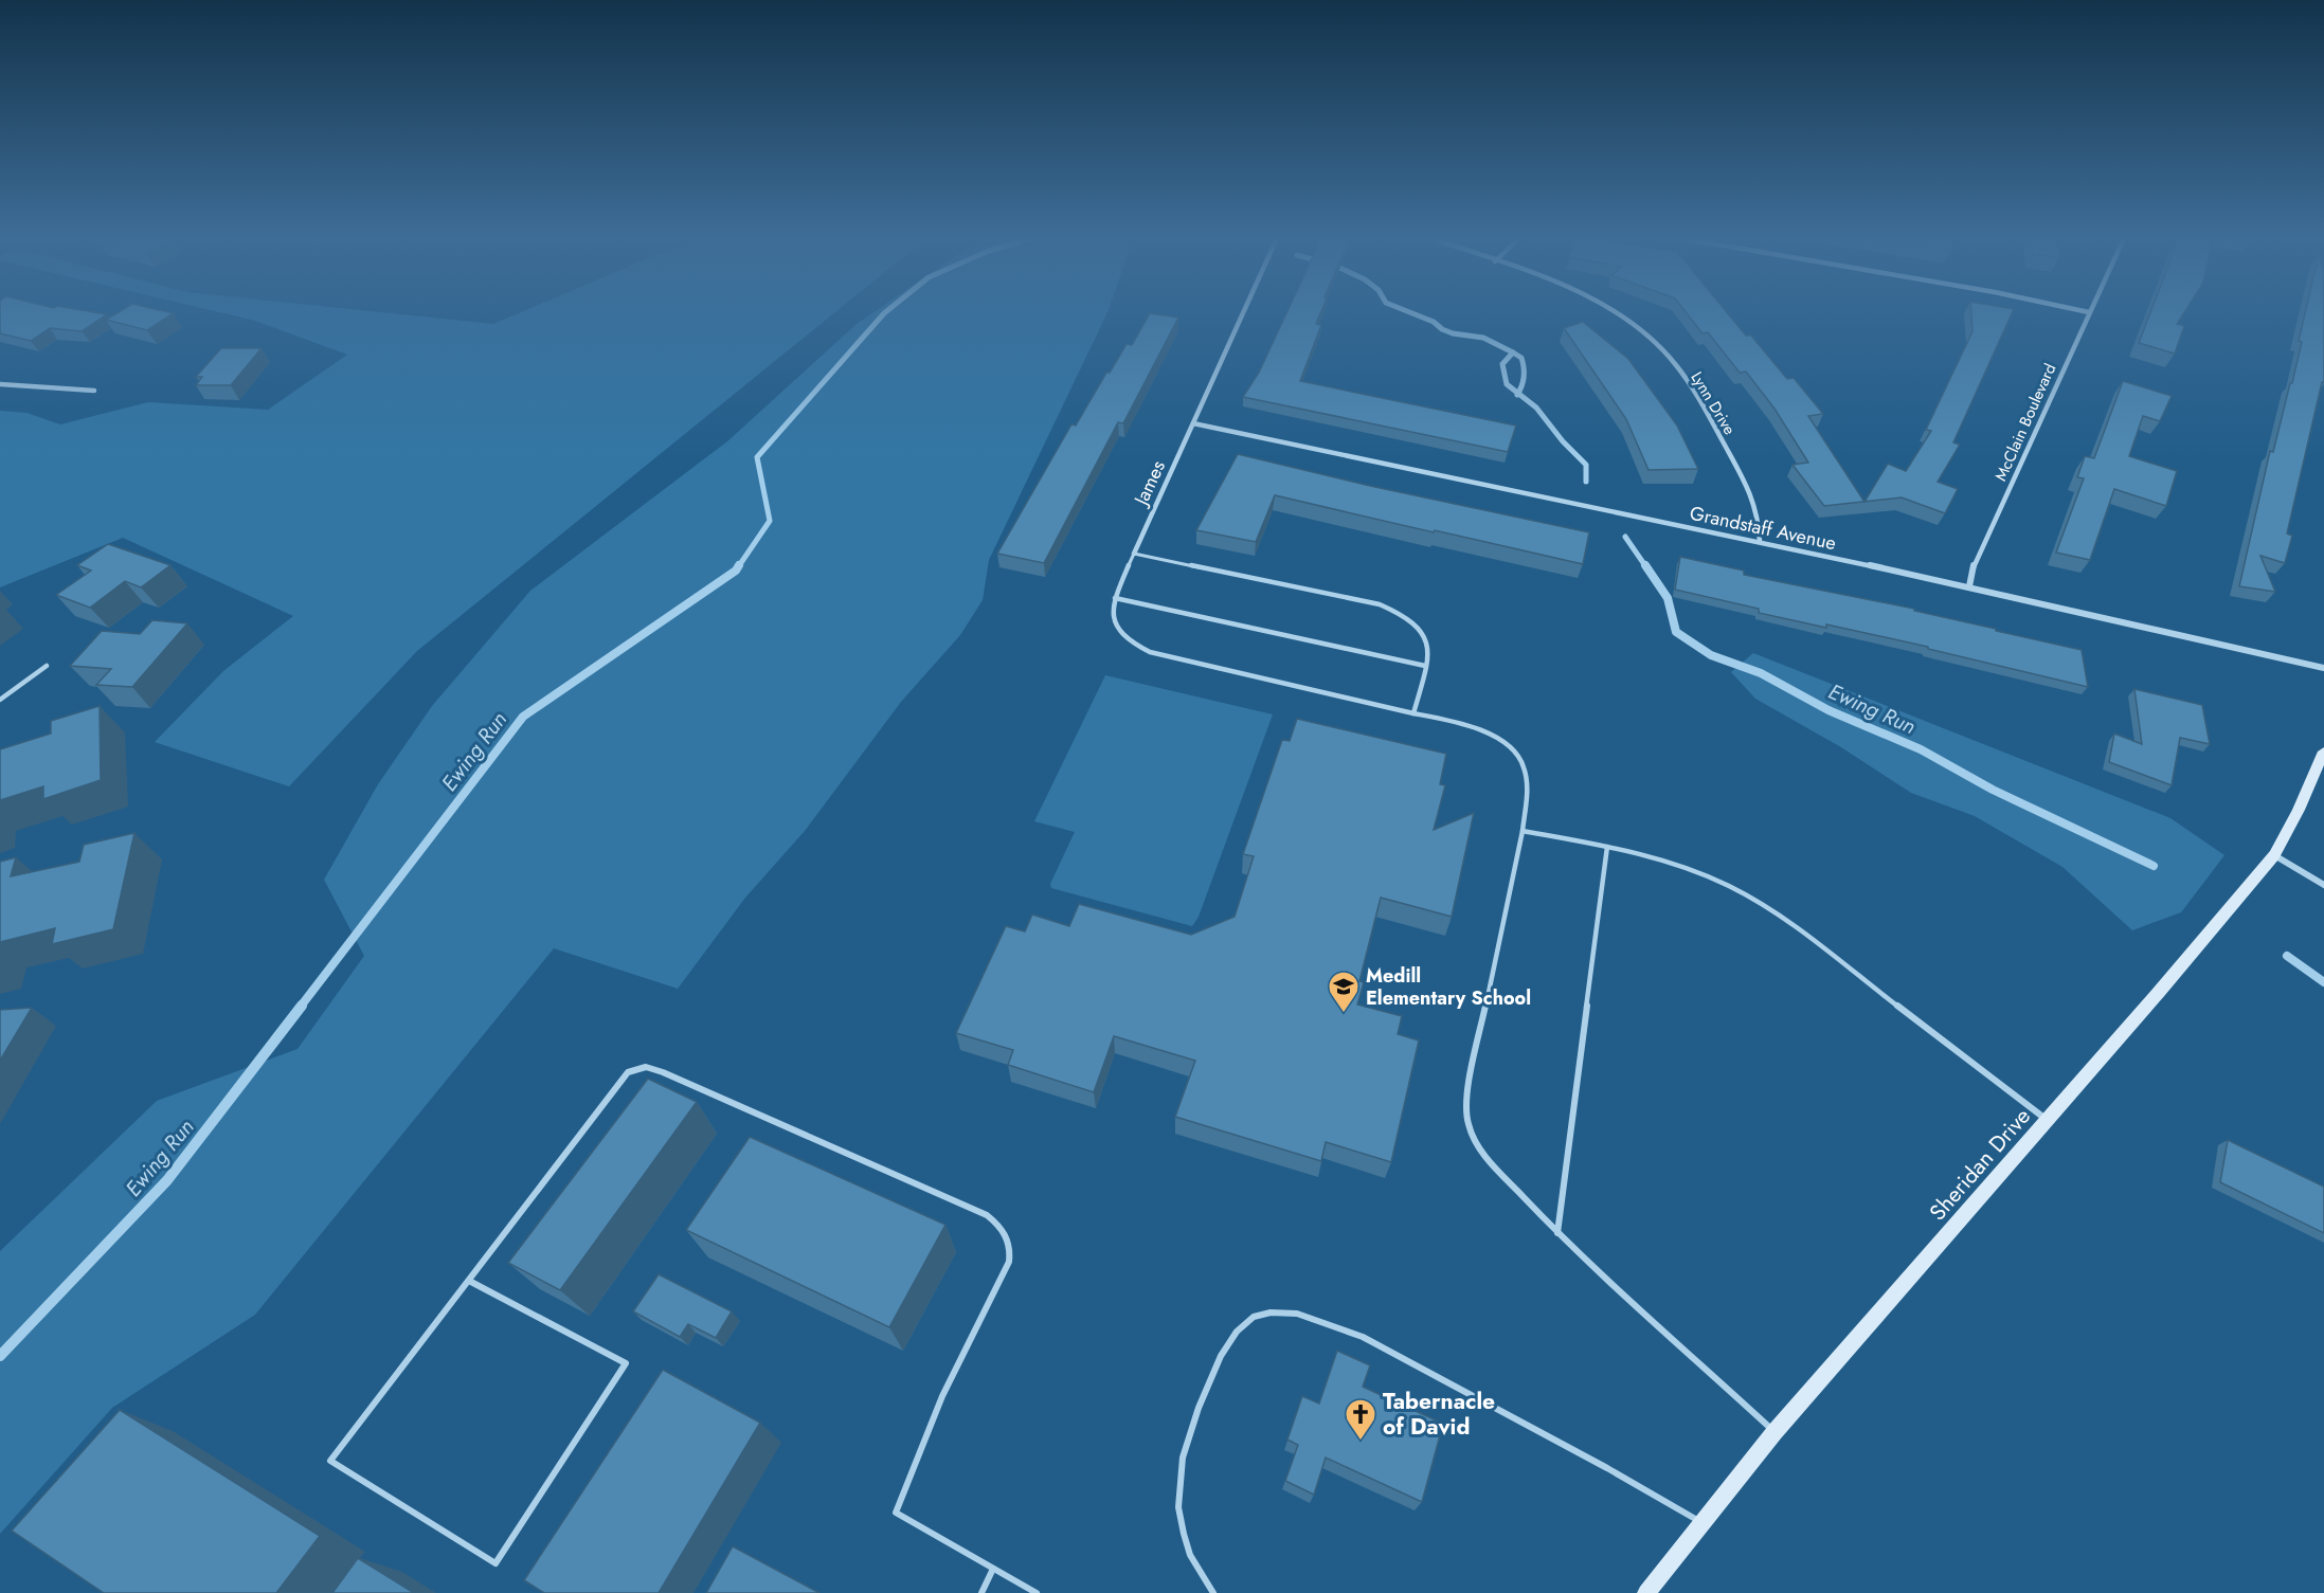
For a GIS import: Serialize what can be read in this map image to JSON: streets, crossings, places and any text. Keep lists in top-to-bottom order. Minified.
{"streets":{"street":["Lynn Drive","McClain Boulevard","James","Grandstaff Avenue","Sheridan Drive"]},"crossings":[["Lynn Drive","Grandstaff Avenue"],["McClain Boulevard","Grandstaff Avenue"],["James","Grandstaff Avenue"]],"water":["Ewing Run"],"places":{"school or university":["Medill Elementary School"],"church":["Tabernacle of David"]}}
